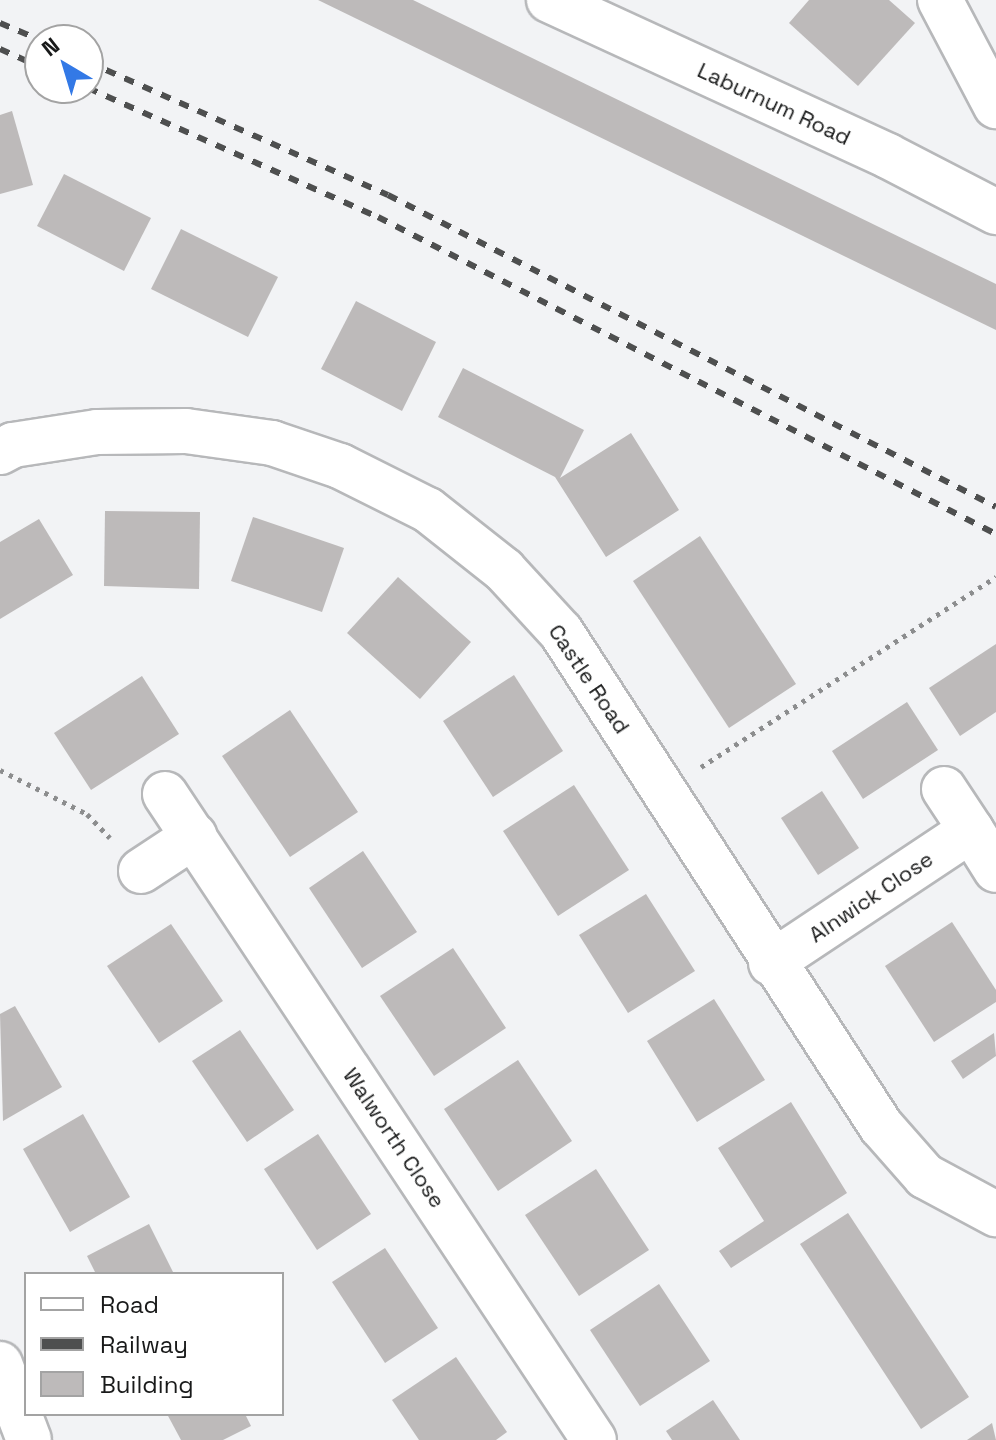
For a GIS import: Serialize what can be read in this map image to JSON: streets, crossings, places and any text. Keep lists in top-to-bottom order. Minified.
{"streets":{"street":["Laburnum Road","Castle Road","Alnwick Close","Walworth Close"]},"crossings":[["Castle Road","Alnwick Close"]],"legend":["Road","Railway","Building"],"north":"top left"}
